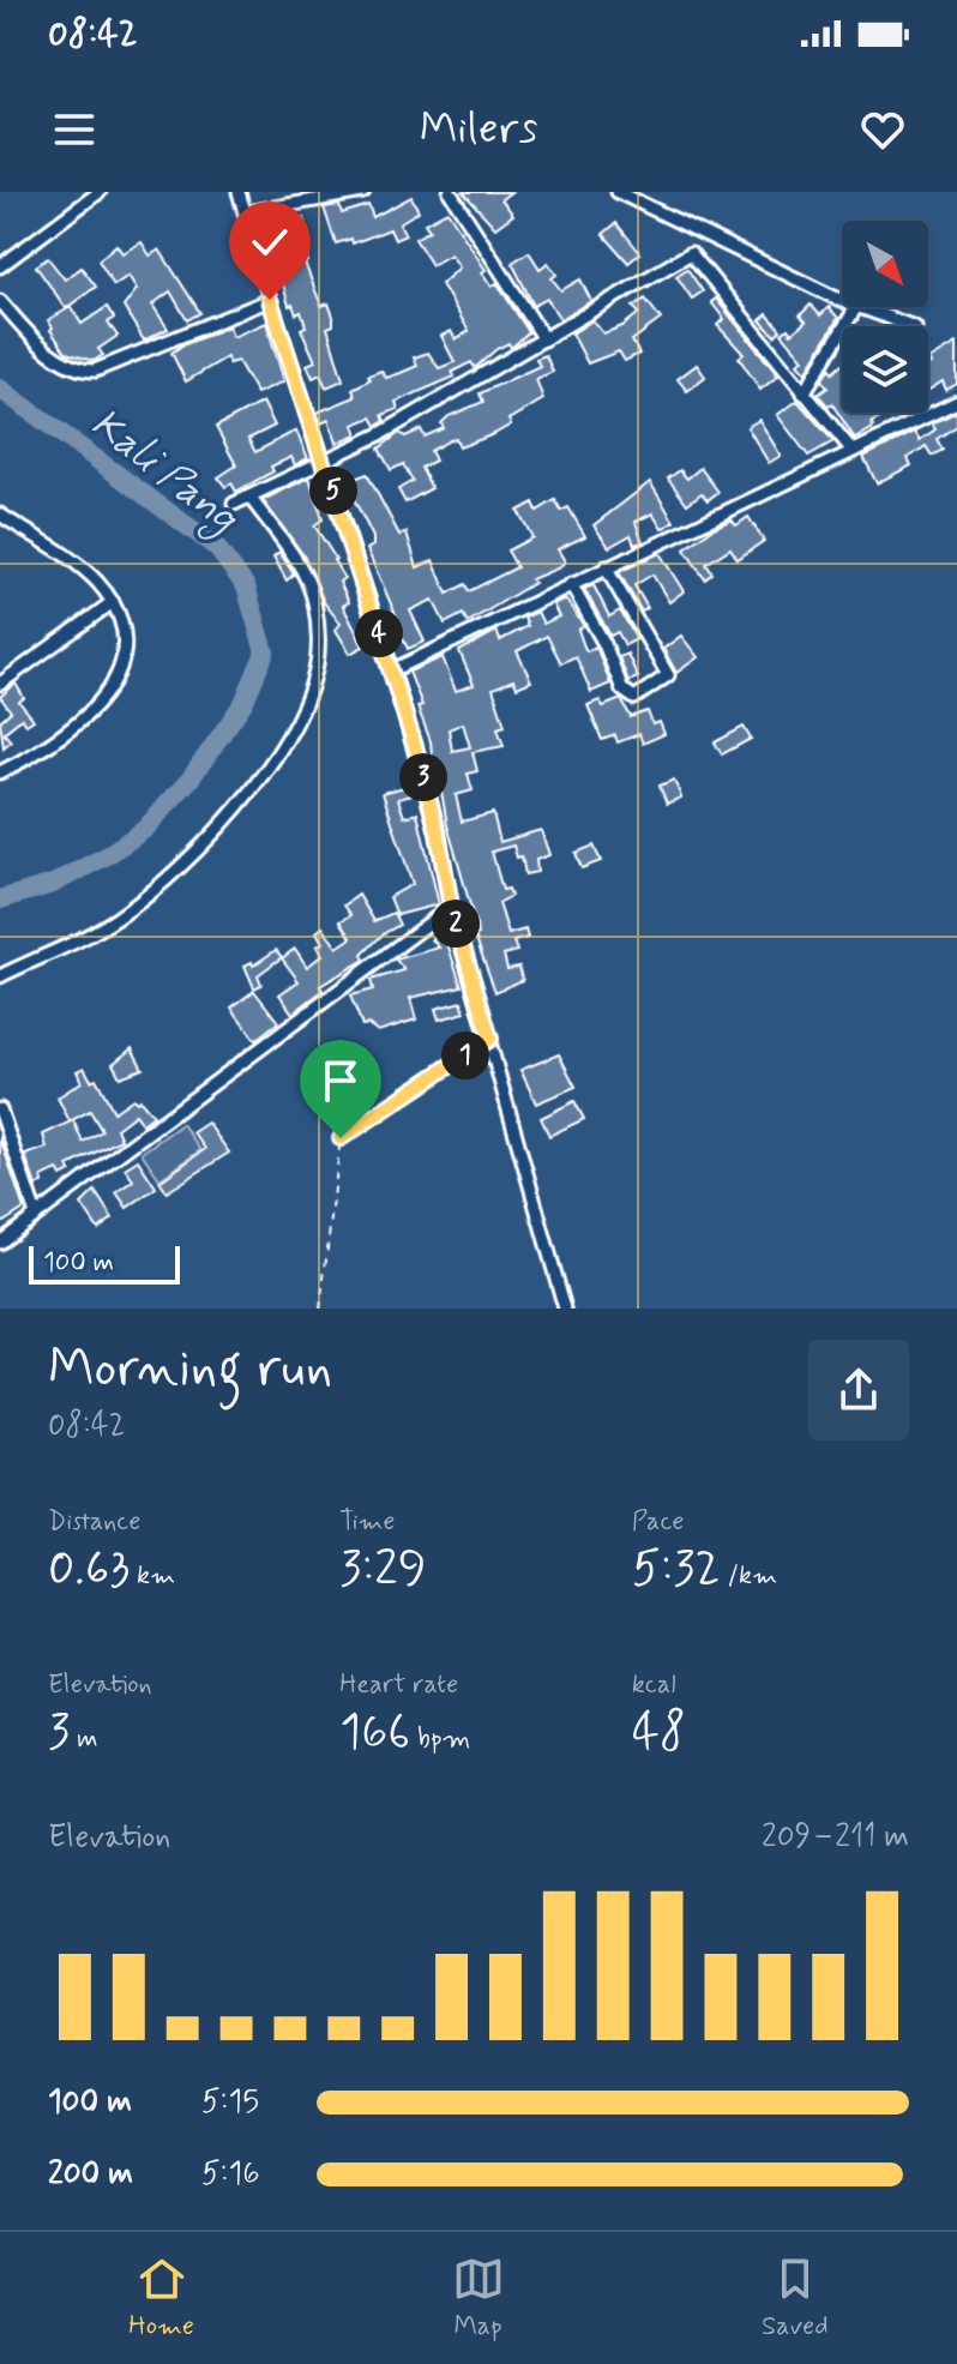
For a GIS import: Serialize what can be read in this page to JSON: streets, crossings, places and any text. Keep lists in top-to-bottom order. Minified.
{"water":["Kali Pang"],"scale_bar":"100 m","north":"bottom right","page":{"status":"08:42","header":"Milers","pins":["5","4","3","2","1"],"scale":"100 m","heading":["Morning run","08:42"],"stats":[["Distance","0.63 km"],["Time","3:29"],["Pace","5:32 /km"],["Elevation","3 m"],["Heart rate","166 bpm"],["kcal","48"]],"chart":["Elevation","209–211 m"],"list":[{"name":"100 m","note":"5:15"},{"name":"200 m","note":"5:16"}],"tabs":["Home","Map","Saved"]}}
